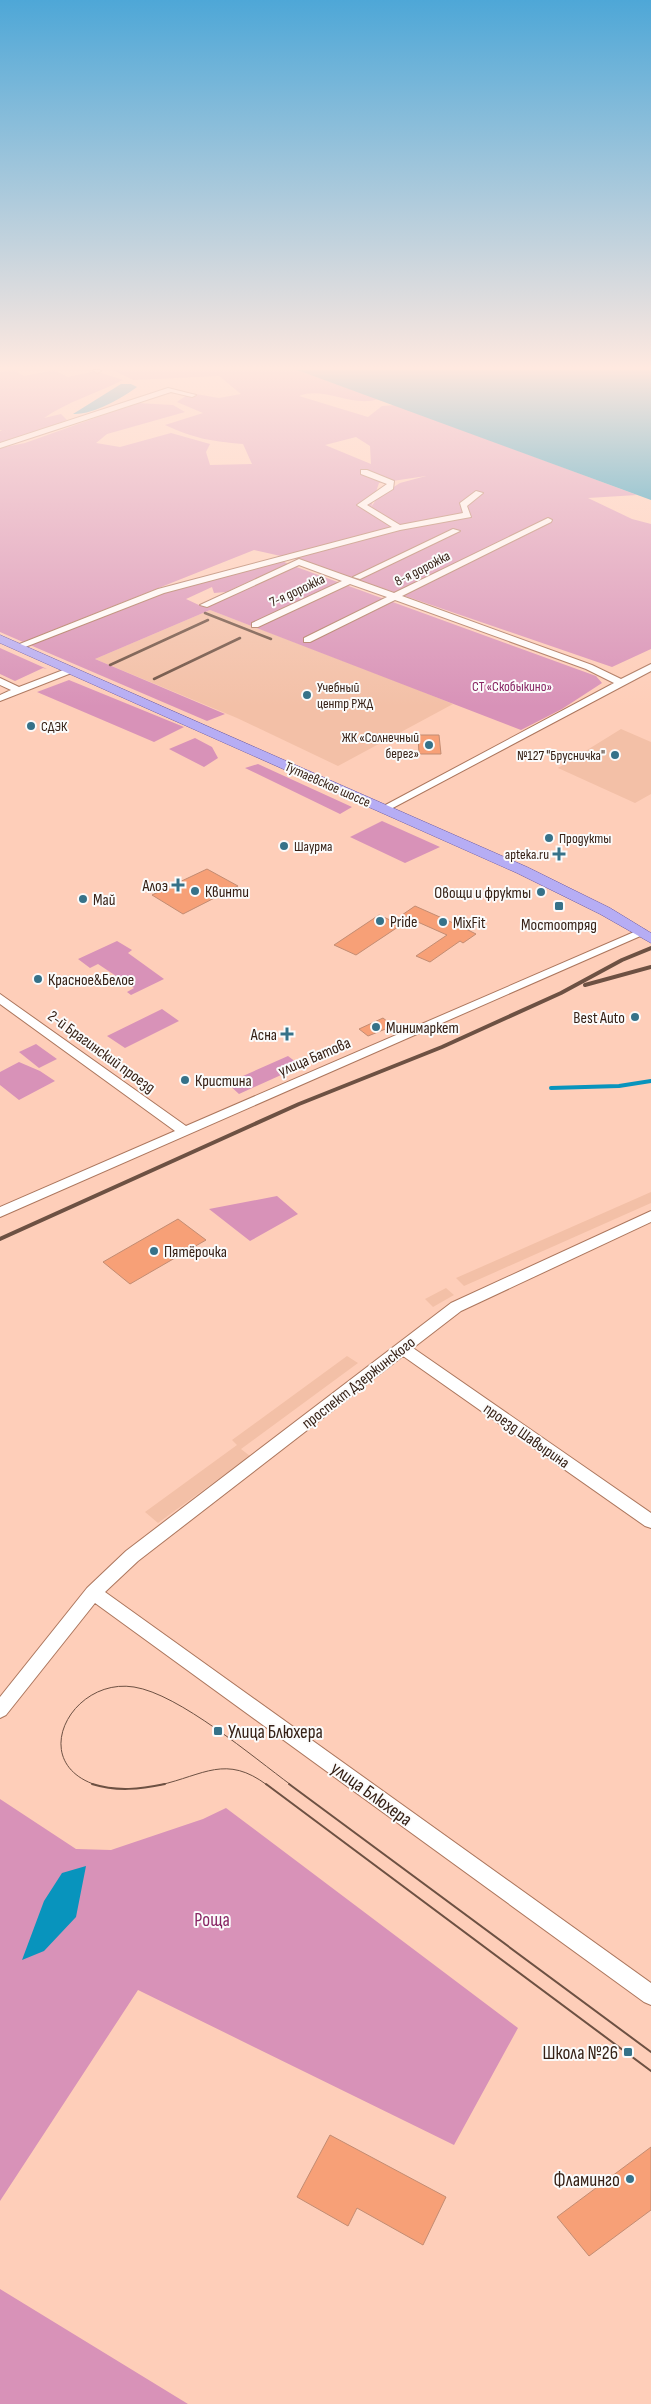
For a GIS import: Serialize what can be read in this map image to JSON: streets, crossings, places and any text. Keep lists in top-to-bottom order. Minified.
{"streets":{"main road":["Тутаевское шоссе"],"street":["8-я дорожка","7-я дорожка","2-й Брагинский проезд","улица Батова","проспект Дзержинского","проезд Шавырина","улица Блюхера"]},"crossings":[["Тутаевское шоссе","улица Батова"],["2-й Брагинский проезд","улица Батова"],["проспект Дзержинского","проезд Шавырина"],["проспект Дзержинского","улица Блюхера"]],"parks":["СТ «Скобыкино»","Роща"],"places":{"other":["Учебный центр РЖД","СДЭК","ЖК «Солнечный берег»","№127 \"Брусничка\"","Продукты","Шаурма","Квинти","Овощи и фрукты","Май","Pride","MixFit","Красное&Белое","Best Auto","Минимаркет","Кристина","Пятёрочка","Фламинго"],"health":["apteka.ru","Алоэ","Асна"],"transit":["Мостоотряд","Улица Блюхера","Школа №26"]}}
